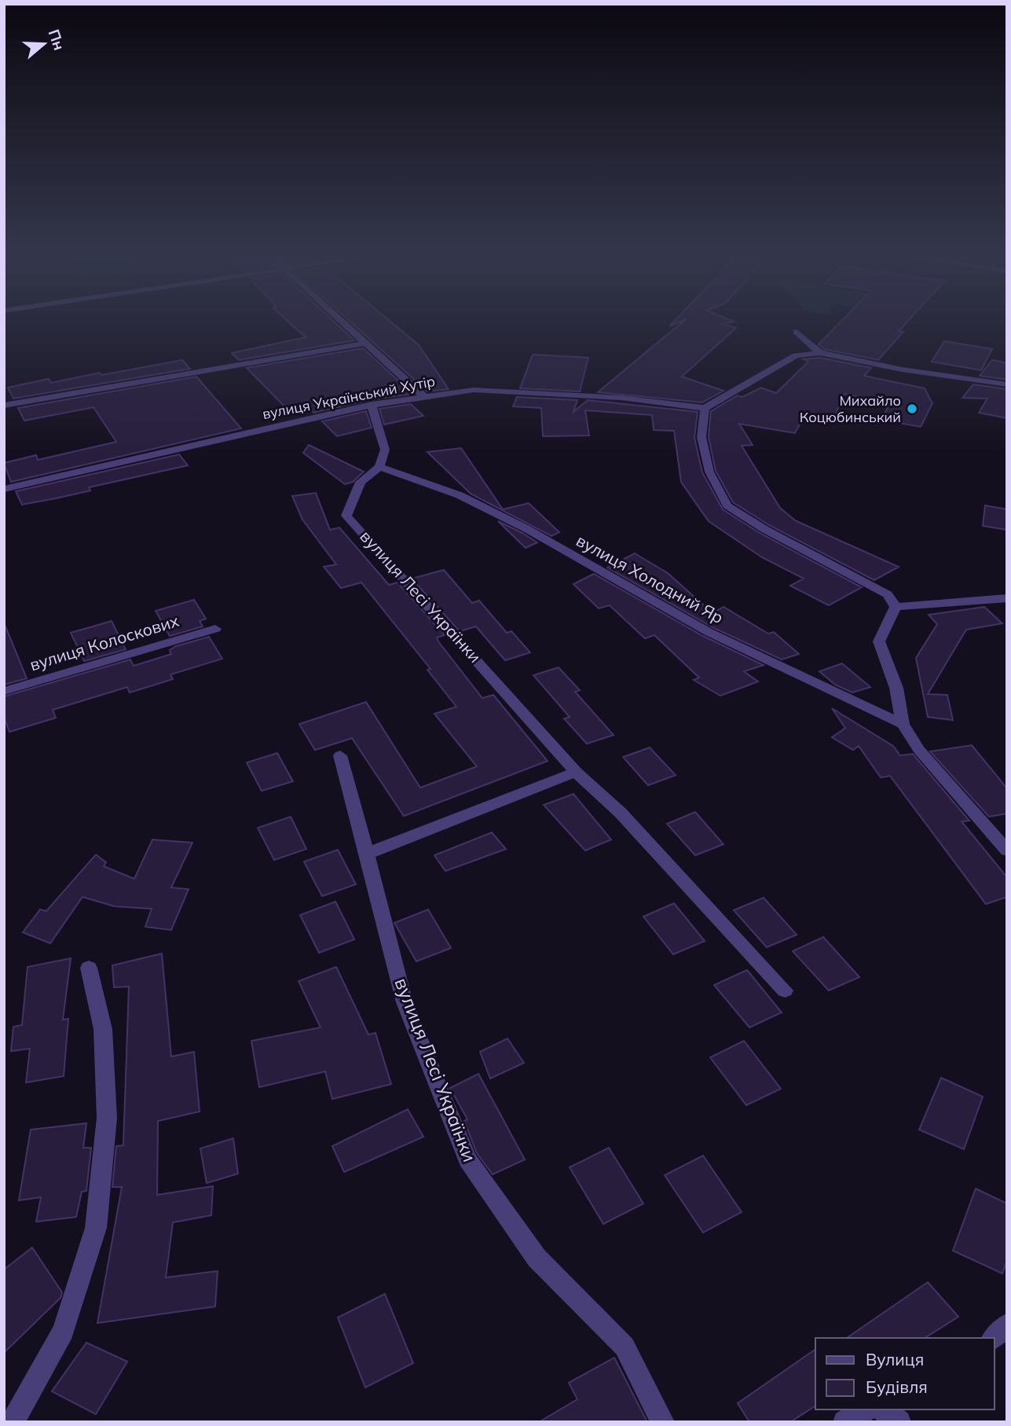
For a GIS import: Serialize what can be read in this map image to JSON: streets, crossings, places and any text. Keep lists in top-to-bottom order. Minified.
{"streets":{"street":["вулиця Український Хутір","вулиця Холодний Яр","вулиця Лесі Українки","вулиця Колоскових"]},"crossings":[["вулиця Холодний Яр","вулиця Лесі Українки"]],"places":["Михайло Коцюбинський"],"legend":["Вулиця","Будівля"],"north":"right"}
